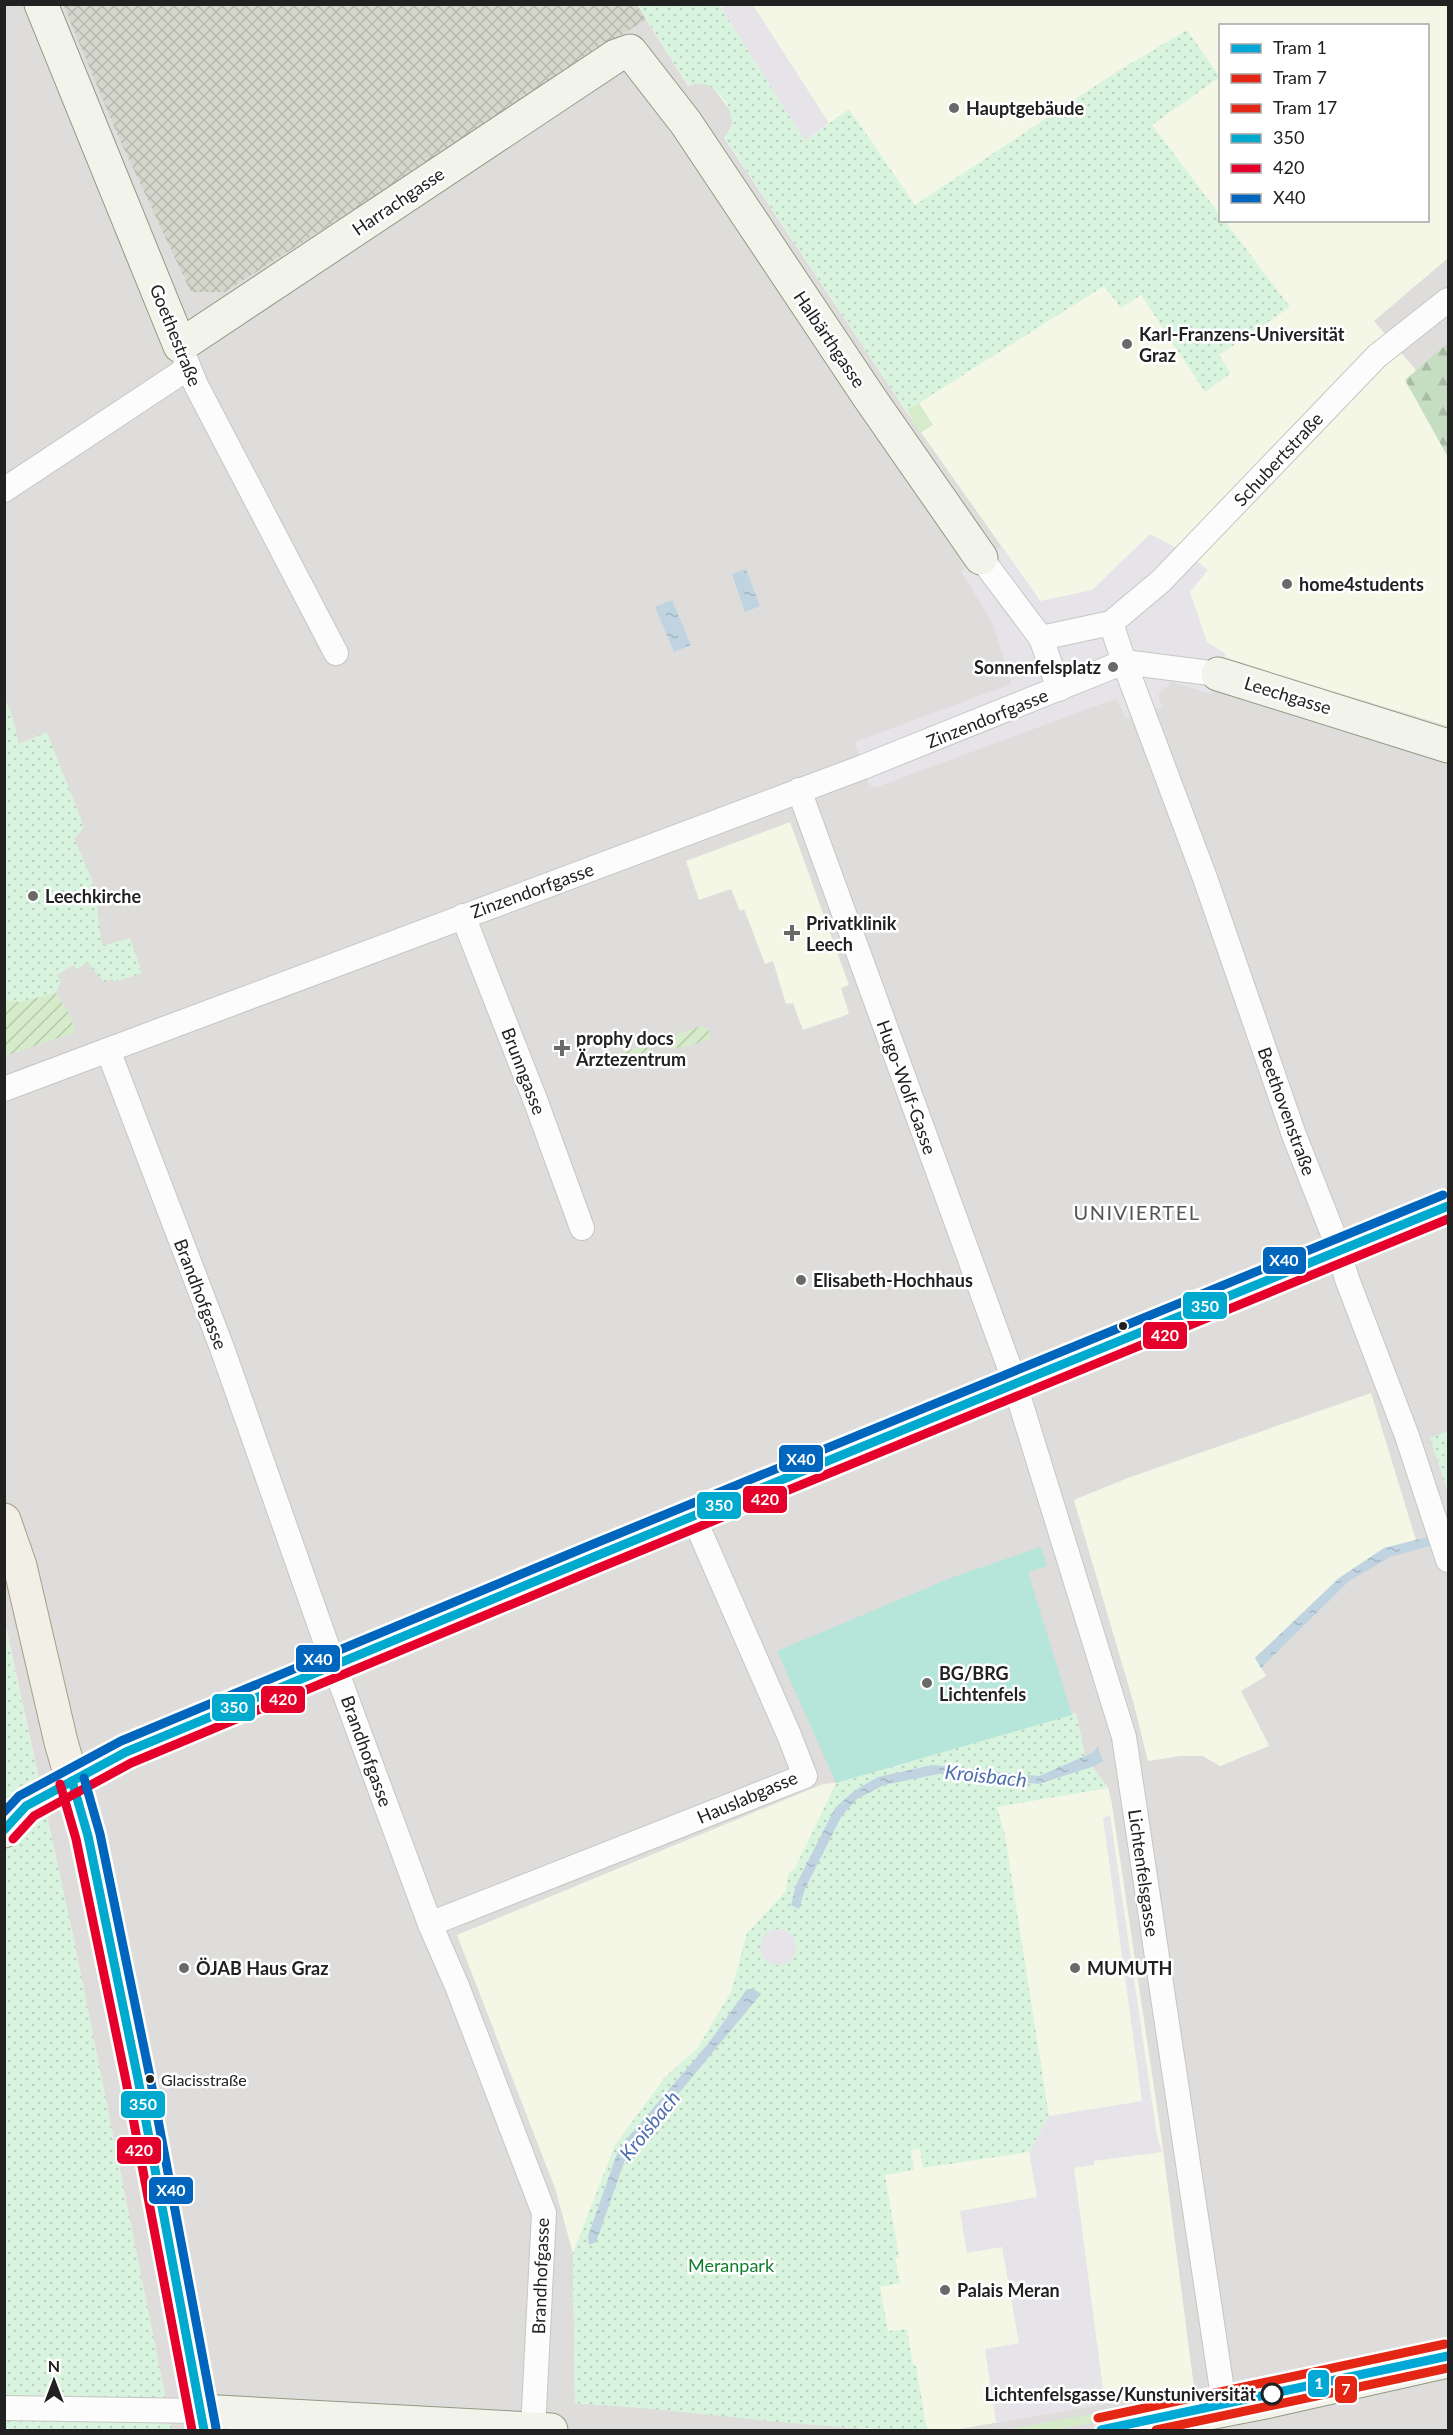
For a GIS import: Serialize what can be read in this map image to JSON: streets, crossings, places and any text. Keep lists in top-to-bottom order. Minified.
{"streets":{"street":["Harrachgasse","Goethestraße","Halbärthgasse","Schubertstraße","Leechgasse","Zinzendorfgasse","Brunngasse","Hugo-Wolf-Gasse","Beethovenstraße","Brandhofgasse","Hauslabgasse","Lichtenfelsgasse"]},"crossings":[["Harrachgasse","Goethestraße"],["Harrachgasse","Halbärthgasse"],["Leechgasse","Beethovenstraße"],["Zinzendorfgasse","Brunngasse"],["Zinzendorfgasse","Hugo-Wolf-Gasse"],["Zinzendorfgasse","Brandhofgasse"],["Hugo-Wolf-Gasse","Lichtenfelsgasse"],["Brandhofgasse","Hauslabgasse"]],"districts":["UNIVIERTEL"],"water":["Kroisbach"],"parks":["Meranpark"],"places":{"other":["Hauptgebäude","Karl-Franzens-Universität Graz","home4students","Sonnenfelsplatz","Leechkirche","Elisabeth-Hochhaus","BG/BRG Lichtenfels","ÖJAB Haus Graz","MUMUTH","Glacisstraße","Palais Meran","Lichtenfelsgasse/Kunstuniversität"],"health":["Privatklinik Leech","prophy docs Ärztezentrum"]},"lines":["transit line X40","transit line 350","transit line 420","tram line 17","tram line 1","tram line 7"],"legend":["Tram 1","Tram 7","Tram 17","350","420","X40"],"north":"top"}
